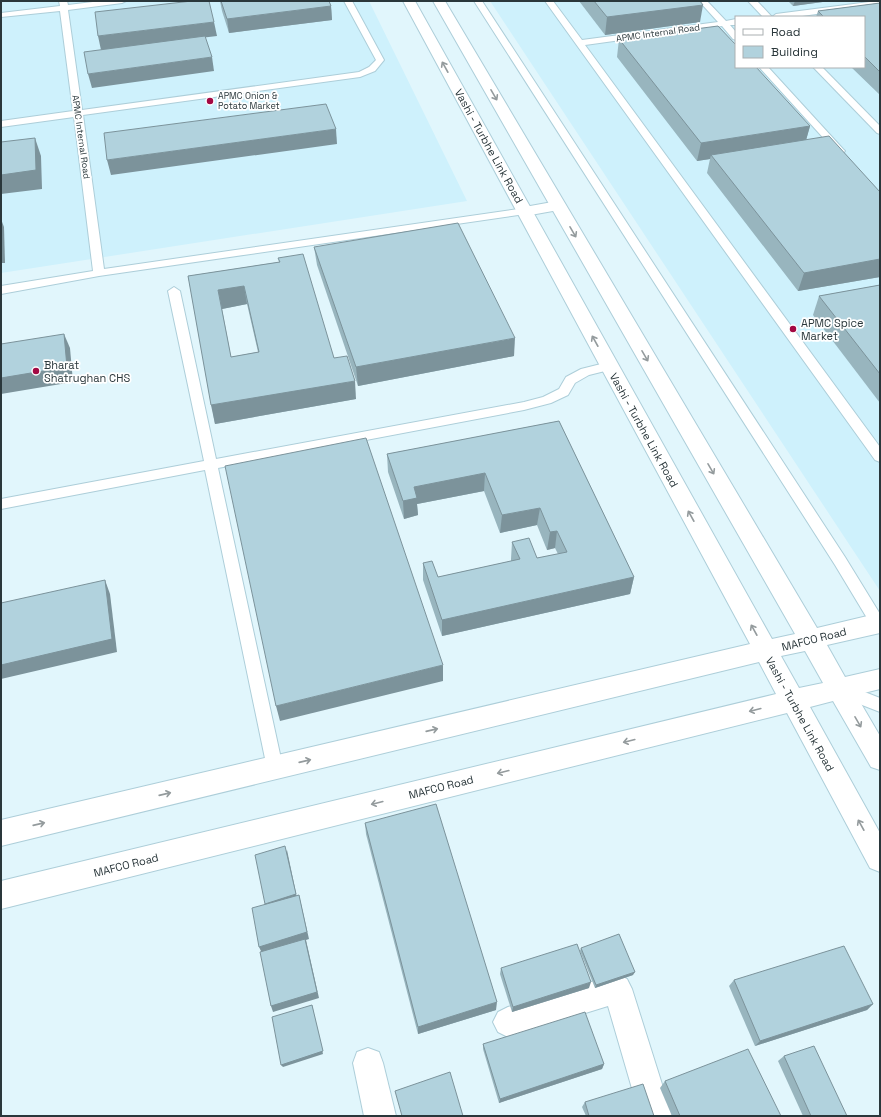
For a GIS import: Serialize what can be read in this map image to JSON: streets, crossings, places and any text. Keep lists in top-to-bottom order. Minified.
{"streets":{"main road":["Vashi - Turbhe Link Road","MAFCO Road"],"lane":["APMC Internal Road"]},"crossings":[["Vashi - Turbhe Link Road","MAFCO Road"]],"places":["APMC Onion & Potato Market","APMC Spice Market","Bharat Shatrughan CHS"],"legend":["Road","Building"]}
